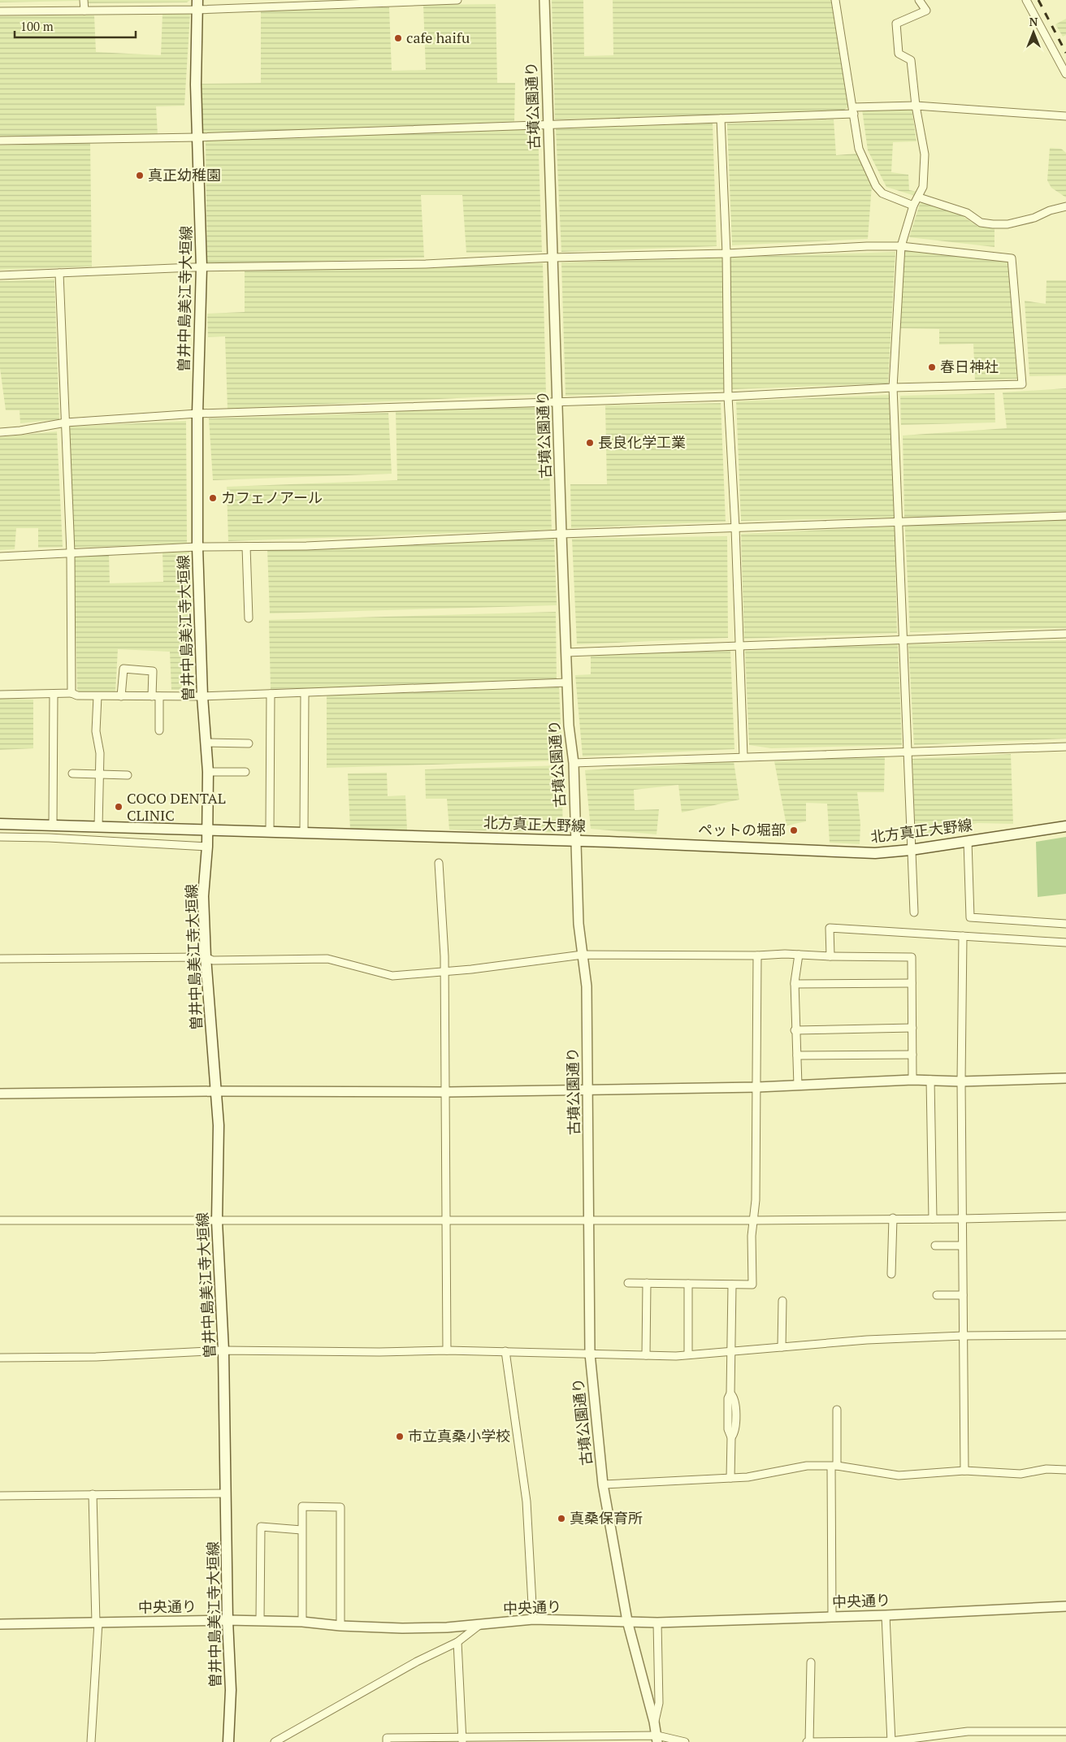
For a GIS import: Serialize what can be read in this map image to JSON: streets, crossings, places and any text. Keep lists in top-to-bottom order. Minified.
{"streets":{"main road":["曽井中島美江寺大垣線","北方真正大野線"],"street":["古墳公園通り","中央通り"]},"crossings":[["古墳公園通り","北方真正大野線"],["古墳公園通り","中央通り"],["曽井中島美江寺大垣線","北方真正大野線"],["曽井中島美江寺大垣線","中央通り"]],"places":["cafe haifu","真正幼稚園","春日神社","長良化学工業","カフェノアール","COCO DENTAL CLINIC","ペットの堀部","市立真桑小学校","真桑保育所"],"scale_bar":"100 m","north":"top"}
